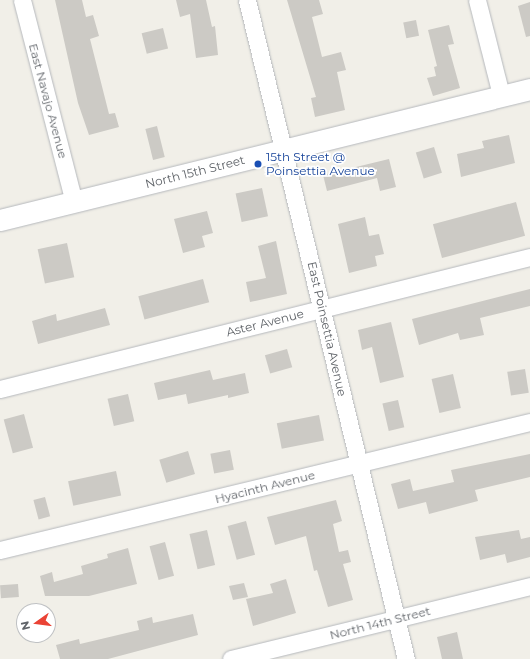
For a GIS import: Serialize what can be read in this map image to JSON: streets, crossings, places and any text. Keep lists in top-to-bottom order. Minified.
{"streets":{"street":["East Navajo Avenue","North 15th Street","Aster Avenue","East Poinsettia Avenue","Hyacinth Avenue","North 14th Street"]},"crossings":[["East Navajo Avenue","North 15th Street"],["North 15th Street","East Poinsettia Avenue"],["Aster Avenue","East Poinsettia Avenue"],["East Poinsettia Avenue","Hyacinth Avenue"],["East Poinsettia Avenue","North 14th Street"]],"places":["15th Street @ Poinsettia Avenue"],"north":"left"}
